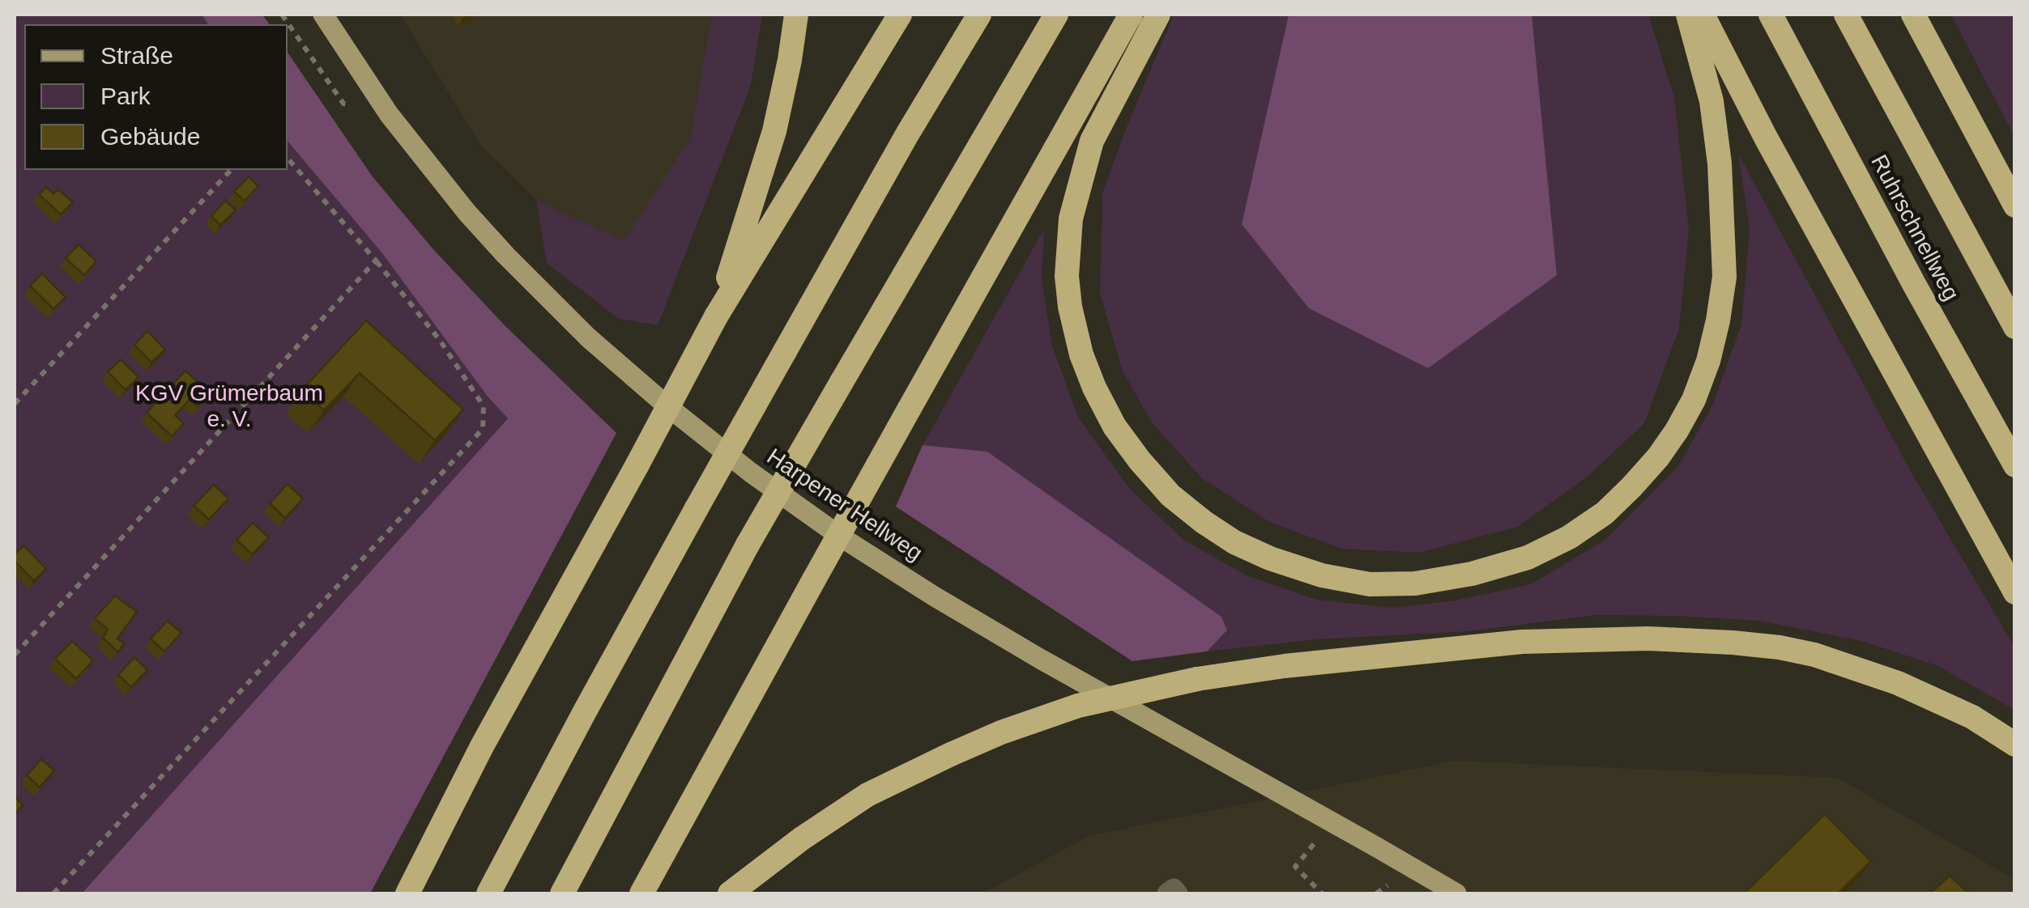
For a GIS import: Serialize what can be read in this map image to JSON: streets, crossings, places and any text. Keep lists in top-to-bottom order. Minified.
{"streets":{"highway":["Ruhrschnellweg"],"main road":["Harpener Hellweg"]},"parks":["KGV Grümerbaum e. V."],"legend":["Straße","Park","Gebäude"]}
